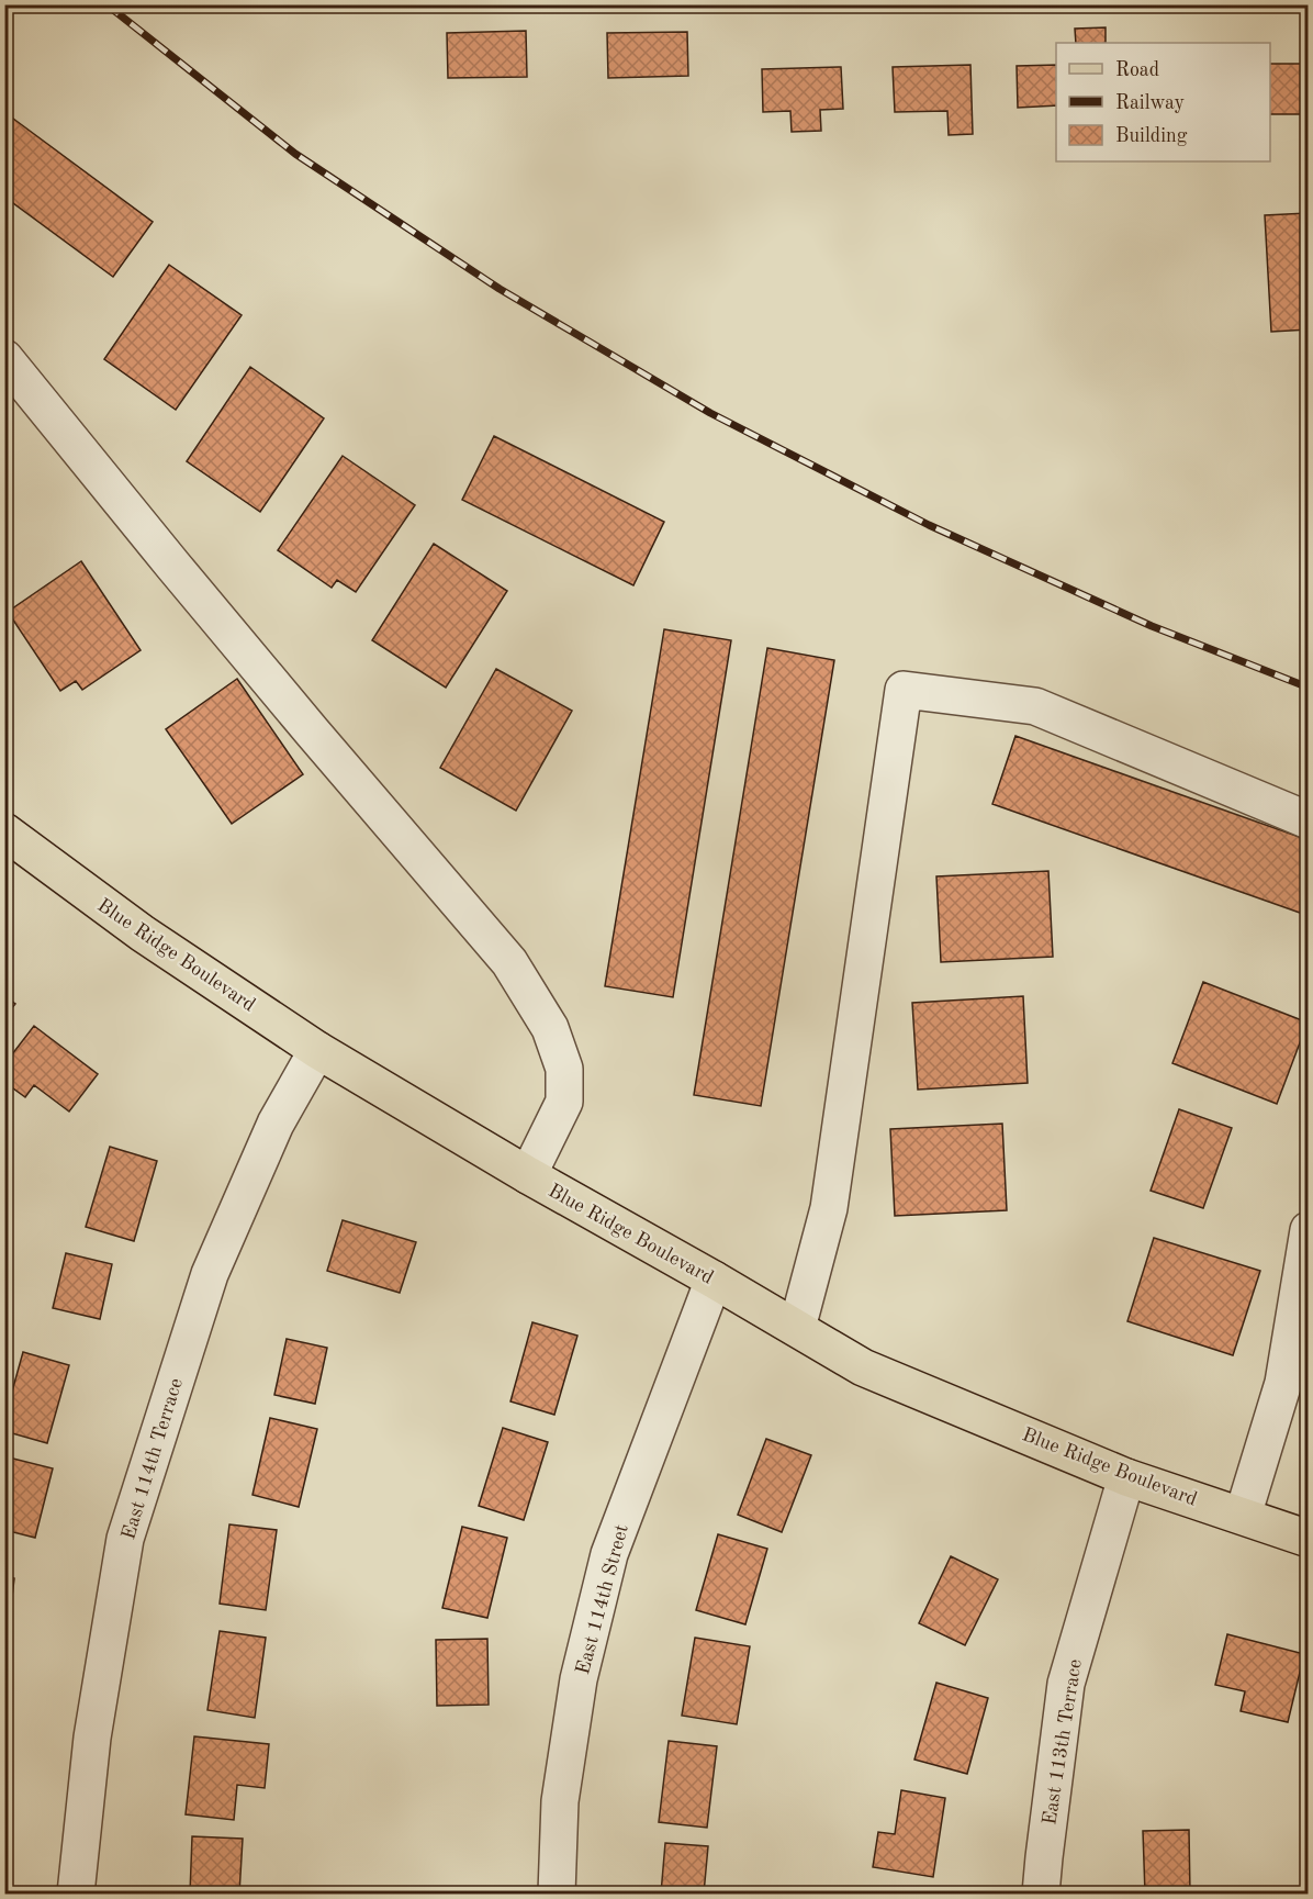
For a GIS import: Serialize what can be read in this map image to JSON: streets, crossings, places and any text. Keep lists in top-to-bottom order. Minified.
{"streets":{"main road":["Blue Ridge Boulevard"],"street":["East 114th Terrace","East 114th Street","East 113th Terrace"]},"crossings":[["Blue Ridge Boulevard","East 114th Terrace"],["Blue Ridge Boulevard","East 114th Street"],["Blue Ridge Boulevard","East 113th Terrace"]],"legend":["Road","Railway","Building"]}
